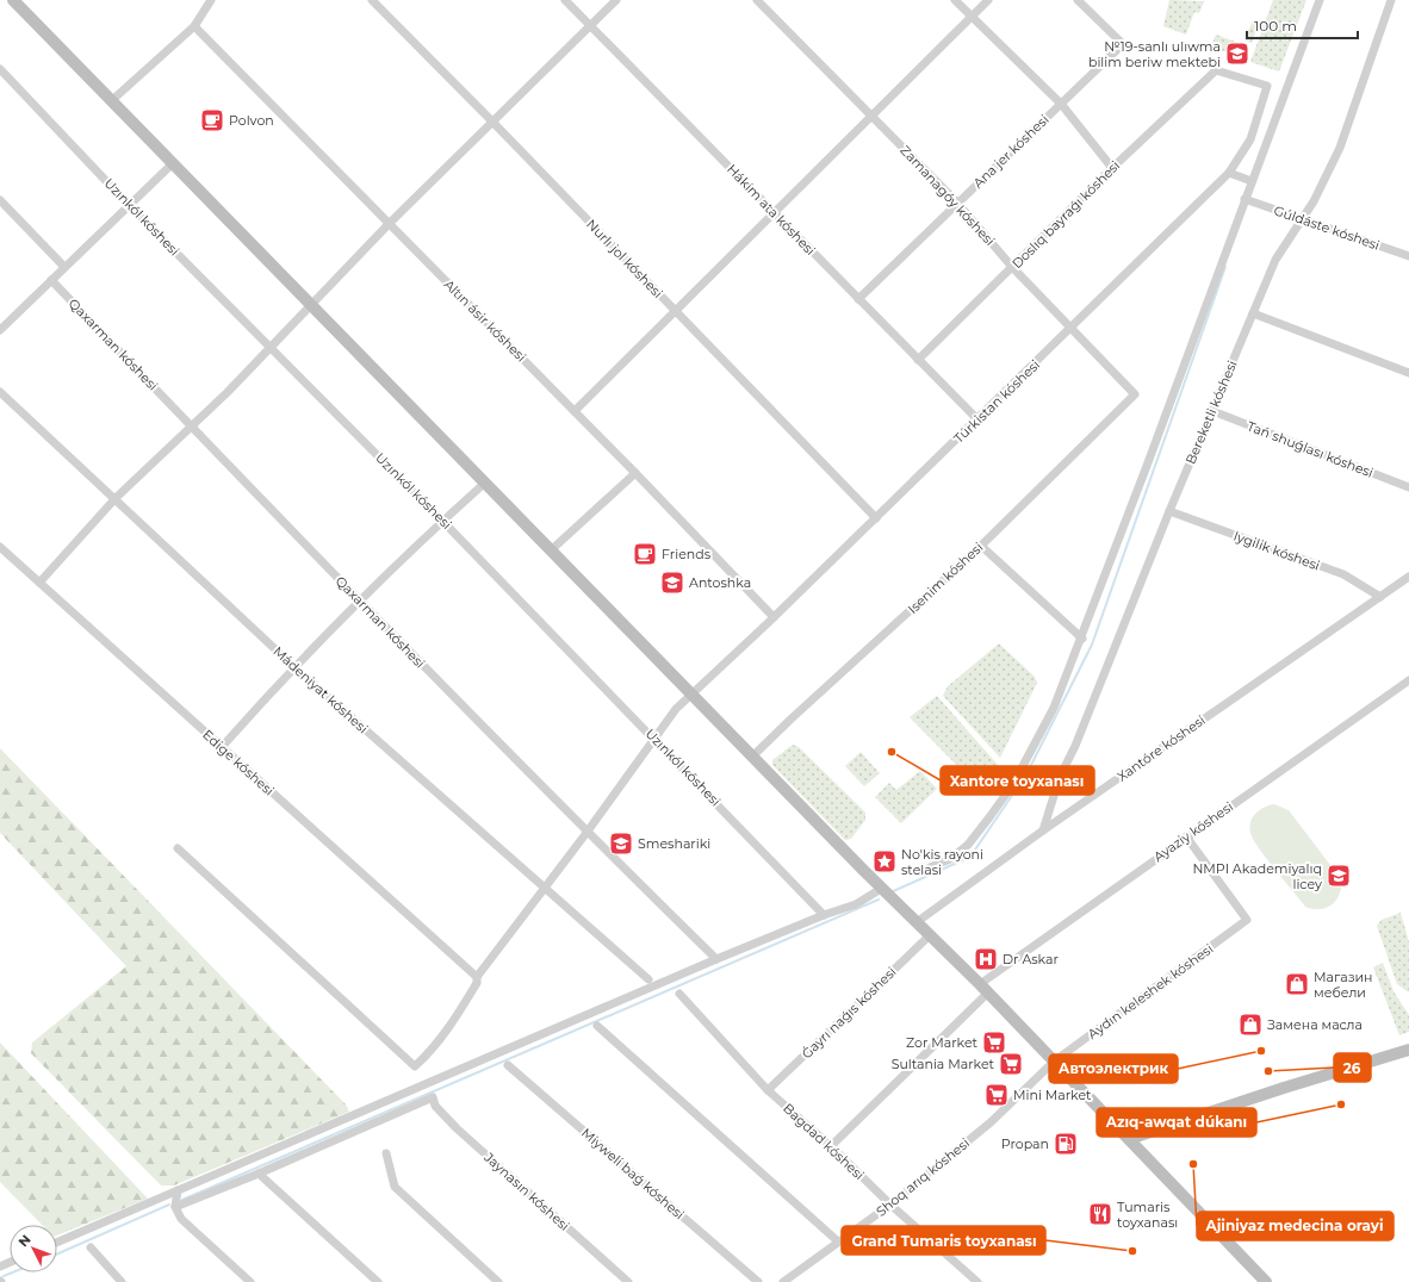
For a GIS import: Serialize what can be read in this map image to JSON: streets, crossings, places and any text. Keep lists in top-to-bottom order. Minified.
{"streets":{"street":["Ana jer kóshesi","Zamanagóy kóshesi","Hákim ata kóshesi","Doslıq bayraǵı kóshesi","Uzınkól kóshesi","Gúldáste kóshesi","Nurlı jol kóshesi","Altın ásir kóshesi","Qaxarman kóshesi","Túrkistan kóshesi","Bereketli kóshesi","Tań shuǵlası kóshesi","Iygilik kóshesi","Isenim kóshesi","Mádeniyat kóshesi","Xantóre kóshesi","Edige kóshesi","Ayaziy kóshesi","Aydın keleshek kóshesi","Ǵayrı naǵıs kóshesi","Bagdad kóshesi","Miyweli baǵ kóshesi","Shoq arıq kóshesi","Jaynasın kóshesi"]},"crossings":[["Ana jer kóshesi","Zamanagóy kóshesi"],["Ana jer kóshesi","Hákim ata kóshesi"],["Ana jer kóshesi","Doslıq bayraǵı kóshesi"],["Zamanagóy kóshesi","Doslıq bayraǵı kóshesi"],["Zamanagóy kóshesi","Túrkistan kóshesi"],["Zamanagóy kóshesi","Isenim kóshesi"],["Hákim ata kóshesi","Doslıq bayraǵı kóshesi"],["Hákim ata kóshesi","Túrkistan kóshesi"],["Doslıq bayraǵı kóshesi","Túrkistan kóshesi"],["Uzınkól kóshesi","Túrkistan kóshesi"],["Gúldáste kóshesi","Bereketli kóshesi"],["Nurlı jol kóshesi","Túrkistan kóshesi"],["Altın ásir kóshesi","Túrkistan kóshesi"],["Qaxarman kóshesi","Túrkistan kóshesi"],["Túrkistan kóshesi","Mádeniyat kóshesi"],["Túrkistan kóshesi","Edige kóshesi"],["Bereketli kóshesi","Tań shuǵlası kóshesi"],["Bereketli kóshesi","Iygilik kóshesi"],["Bereketli kóshesi","Xantóre kóshesi"],["Iygilik kóshesi","Xantóre kóshesi"],["Ayaziy kóshesi","Aydın keleshek kóshesi"],["Ayaziy kóshesi","Bagdad kóshesi"],["Aydın keleshek kóshesi","Shoq arıq kóshesi"],["Ǵayrı naǵıs kóshesi","Bagdad kóshesi"],["Bagdad kóshesi","Shoq arıq kóshesi"]],"places":{"school or university":["№19-sanlı ulıwma bilim beriw mektebi","Antoshka","Smeshariki","NMPI Akademiyalıq licey"],"cafe":["Polvon","Friends"],"other":["Xantore toyxanası","Автоэлектрик","26","Azıq-awqat dúkanı","Ajiniyaz medecina orayi","Grand Tumaris toyxanası"],"place":["No'kis rayoni stelasi"],"hospital":["Dr Askar"],"shop":["Магазин мебели","Замена масла"],"supermarket":["Zor Market","Sultania Market","Mini Market"],"fuel station":["Propan"],"restaurant":["Tumaris toyxanası"]},"scale_bar":"100 m","north":"top left"}
